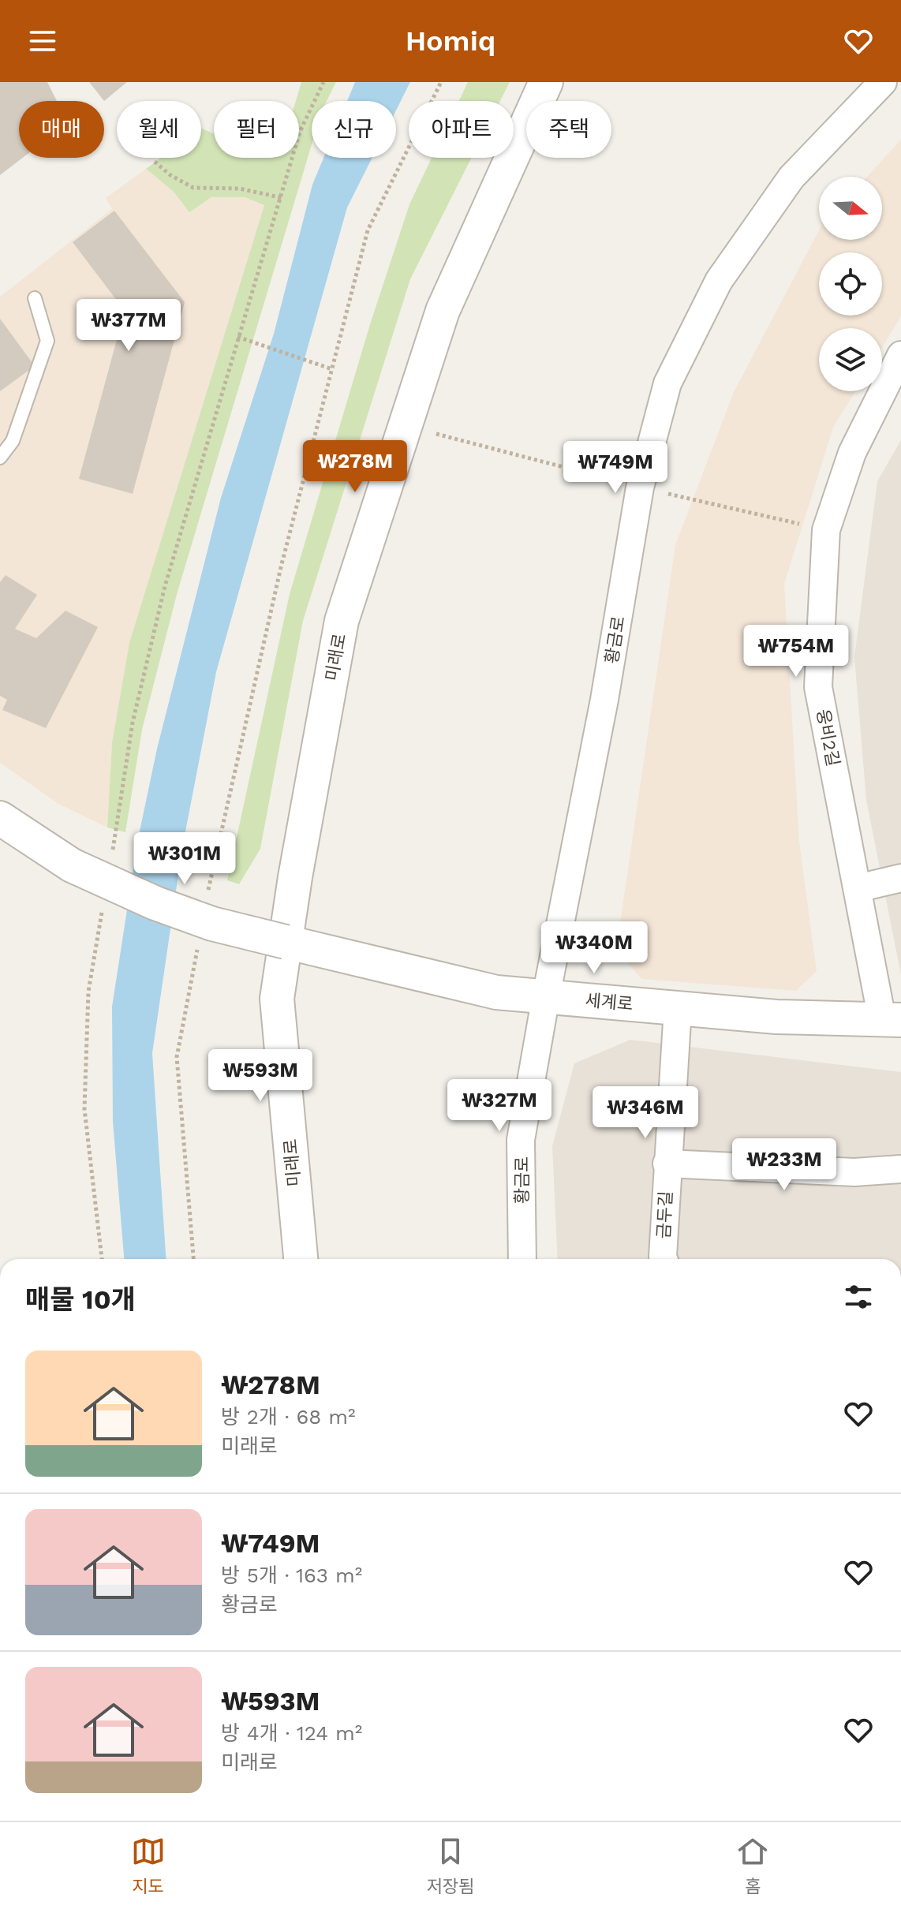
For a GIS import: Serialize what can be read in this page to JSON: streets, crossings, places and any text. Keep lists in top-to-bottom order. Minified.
{"streets":{"street":["황금로","미래로","웅비2길","세계로","금두길"]},"crossings":[["황금로","세계로"],["미래로","세계로"],["웅비2길","세계로"],["세계로","금두길"]],"north":"right","page":{"header":"Homiq","chip":["매매","월세","필터","신규","아파트","주택"],"price":["₩377M","₩278M","₩749M","₩754M","₩301M","₩340M","₩593M","₩327M","₩346M","₩233M"],"heading":"매물 10개","list":[{"name":"₩278M","note":"방 2개 · 68 m² · 미래로"},{"name":"₩749M","note":"방 5개 · 163 m² · 황금로"},{"name":"₩593M","note":"방 4개 · 124 m² · 미래로"}],"tabs":["지도","저장됨","홈"]}}
